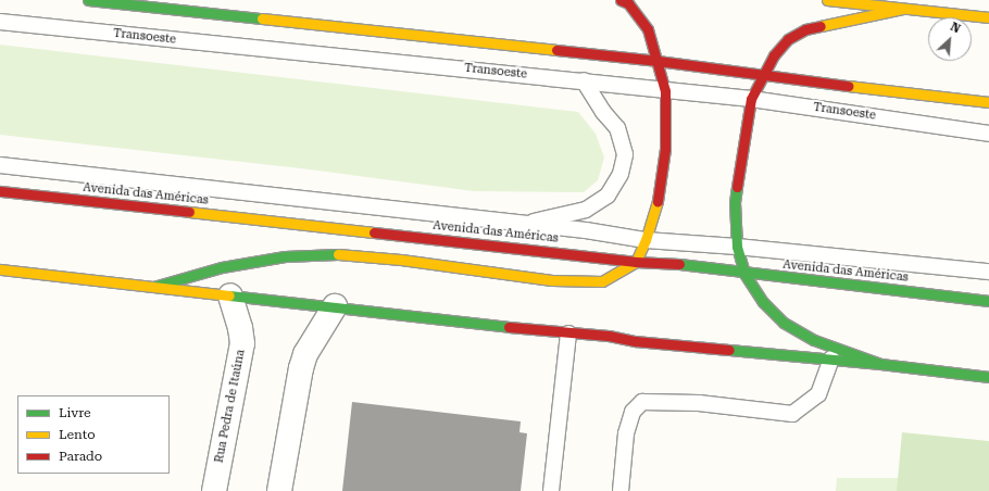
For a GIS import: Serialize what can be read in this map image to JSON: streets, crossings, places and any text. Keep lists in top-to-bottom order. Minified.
{"streets":{"main road":["Avenida das Américas"],"street":["Rua Pedra de Itaúna"],"lane":["Transoeste"]},"legend":["Livre","Lento","Parado"],"north":"top right"}
